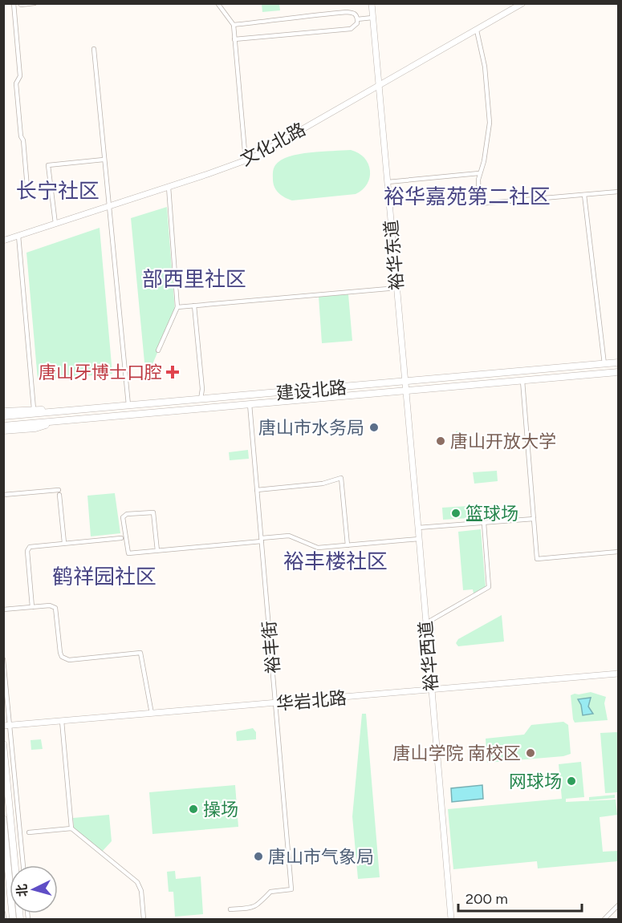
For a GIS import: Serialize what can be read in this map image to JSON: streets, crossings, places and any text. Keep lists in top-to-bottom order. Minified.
{"streets":{"main road":["建设北路"],"street":["文化北路","裕华东道","裕丰街","裕华西道","华岩北路"]},"crossings":[["文化北路","裕华东道"],["裕华东道","建设北路"],["裕华东道","裕华西道"],["建设北路","裕丰街"],["建设北路","裕华西道"],["裕丰街","华岩北路"],["裕华西道","华岩北路"]],"districts":["长宁社区","裕华嘉苑第二社区","部西里社区","裕丰楼社区","鹤祥园社区"],"places":{"health":["唐山牙博士口腔"],"other":["唐山市水务局","唐山开放大学","篮球场","唐山学院 南校区","网球场","操场","唐山市气象局"]},"scale_bar":"200 m","north":"left"}
